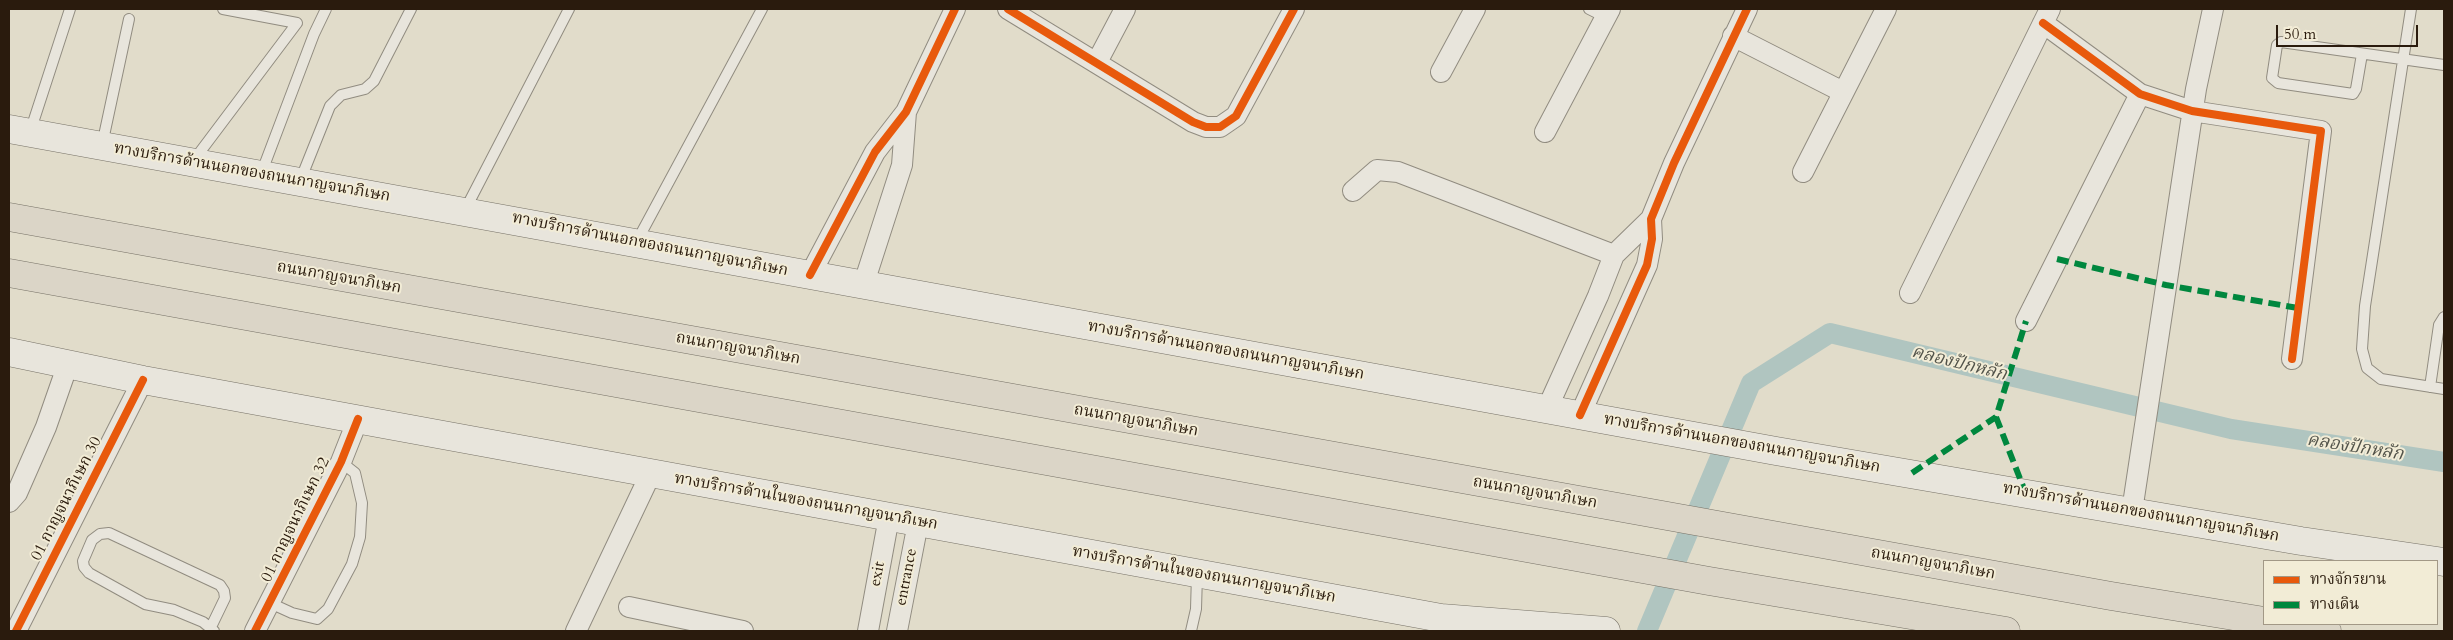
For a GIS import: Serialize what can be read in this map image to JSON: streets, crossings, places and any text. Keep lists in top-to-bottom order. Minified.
{"streets":{"highway":["ถนนกาญจนาภิเษก"],"main road":["ทางบริการด้านนอกของถนนกาญจนาภิเษก","ทางบริการด้านในของถนนกาญจนาภิเษก"],"street":["01 กาญจนาภิเษก 30","01 กาญจนาภิเษก 32","exit","entrance"]},"crossings":[["01 กาญจนาภิเษก 30","ทางบริการด้านในของถนนกาญจนาภิเษก"],["ทางบริการด้านในของถนนกาญจนาภิเษก","01 กาญจนาภิเษก 32"],["ทางบริการด้านในของถนนกาญจนาภิเษก","exit"],["ทางบริการด้านในของถนนกาญจนาภิเษก","entrance"]],"water":["คลองปักหลัก"],"legend":["ทางจักรยาน","ทางเดิน"],"scale_bar":"50 m"}
